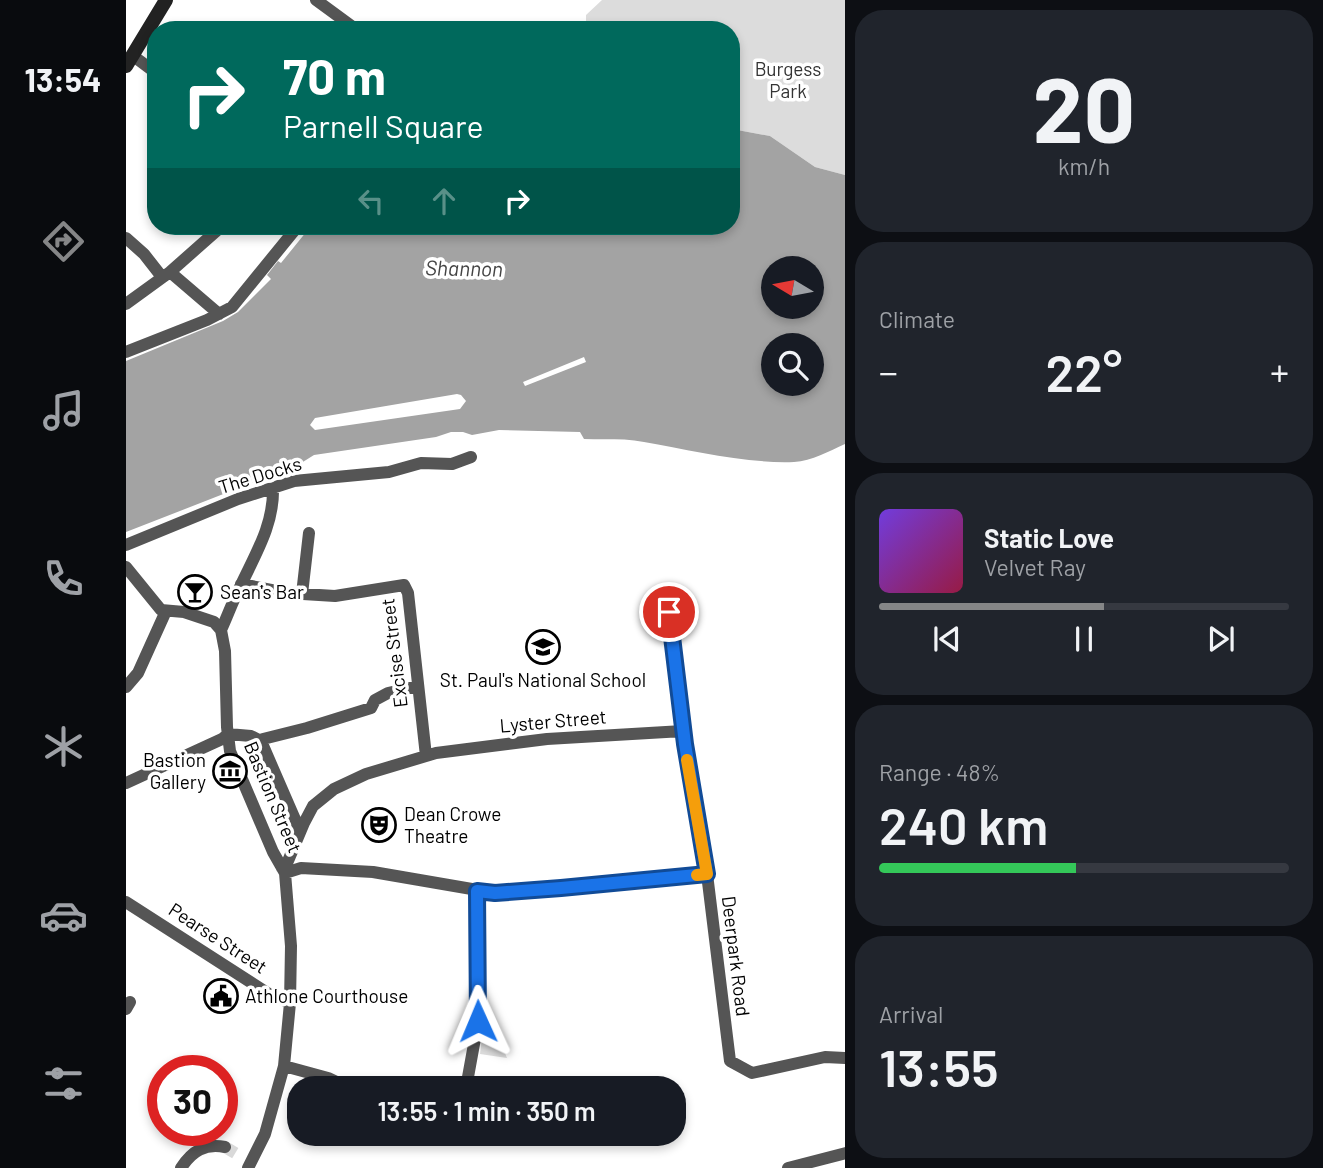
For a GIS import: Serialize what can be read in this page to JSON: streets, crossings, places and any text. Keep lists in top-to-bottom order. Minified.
{"streets":{"street":["The Docks","Excise Street","Lyster Street","Bastion Street","Pearse Street","Deerpark Road"]},"crossings":[["Excise Street","Lyster Street"],["Lyster Street","Bastion Street"],["Lyster Street","Deerpark Road"]],"water":["Shannon"],"parks":["Burgess Park"],"places":{"bar":["Sean's Bar"],"school or university":["St. Paul's National School"],"museum":["Bastion Gallery"],"theatre":["Dean Crowe Theatre"],"public building":["Athlone Courthouse"]},"north":"left","page":{"tabs":"13:54","tile":[["20","km/h"],"Climate",["Range · 48%","240 km"],["Arrival","13:55"]],"turn":["70 m","Parnell Square"],"heat":["−","22°","+"],"song":["Static Love","Velvet Ray"],"limit":"30","trip":"13:55 · 1 min · 350 m"}}
